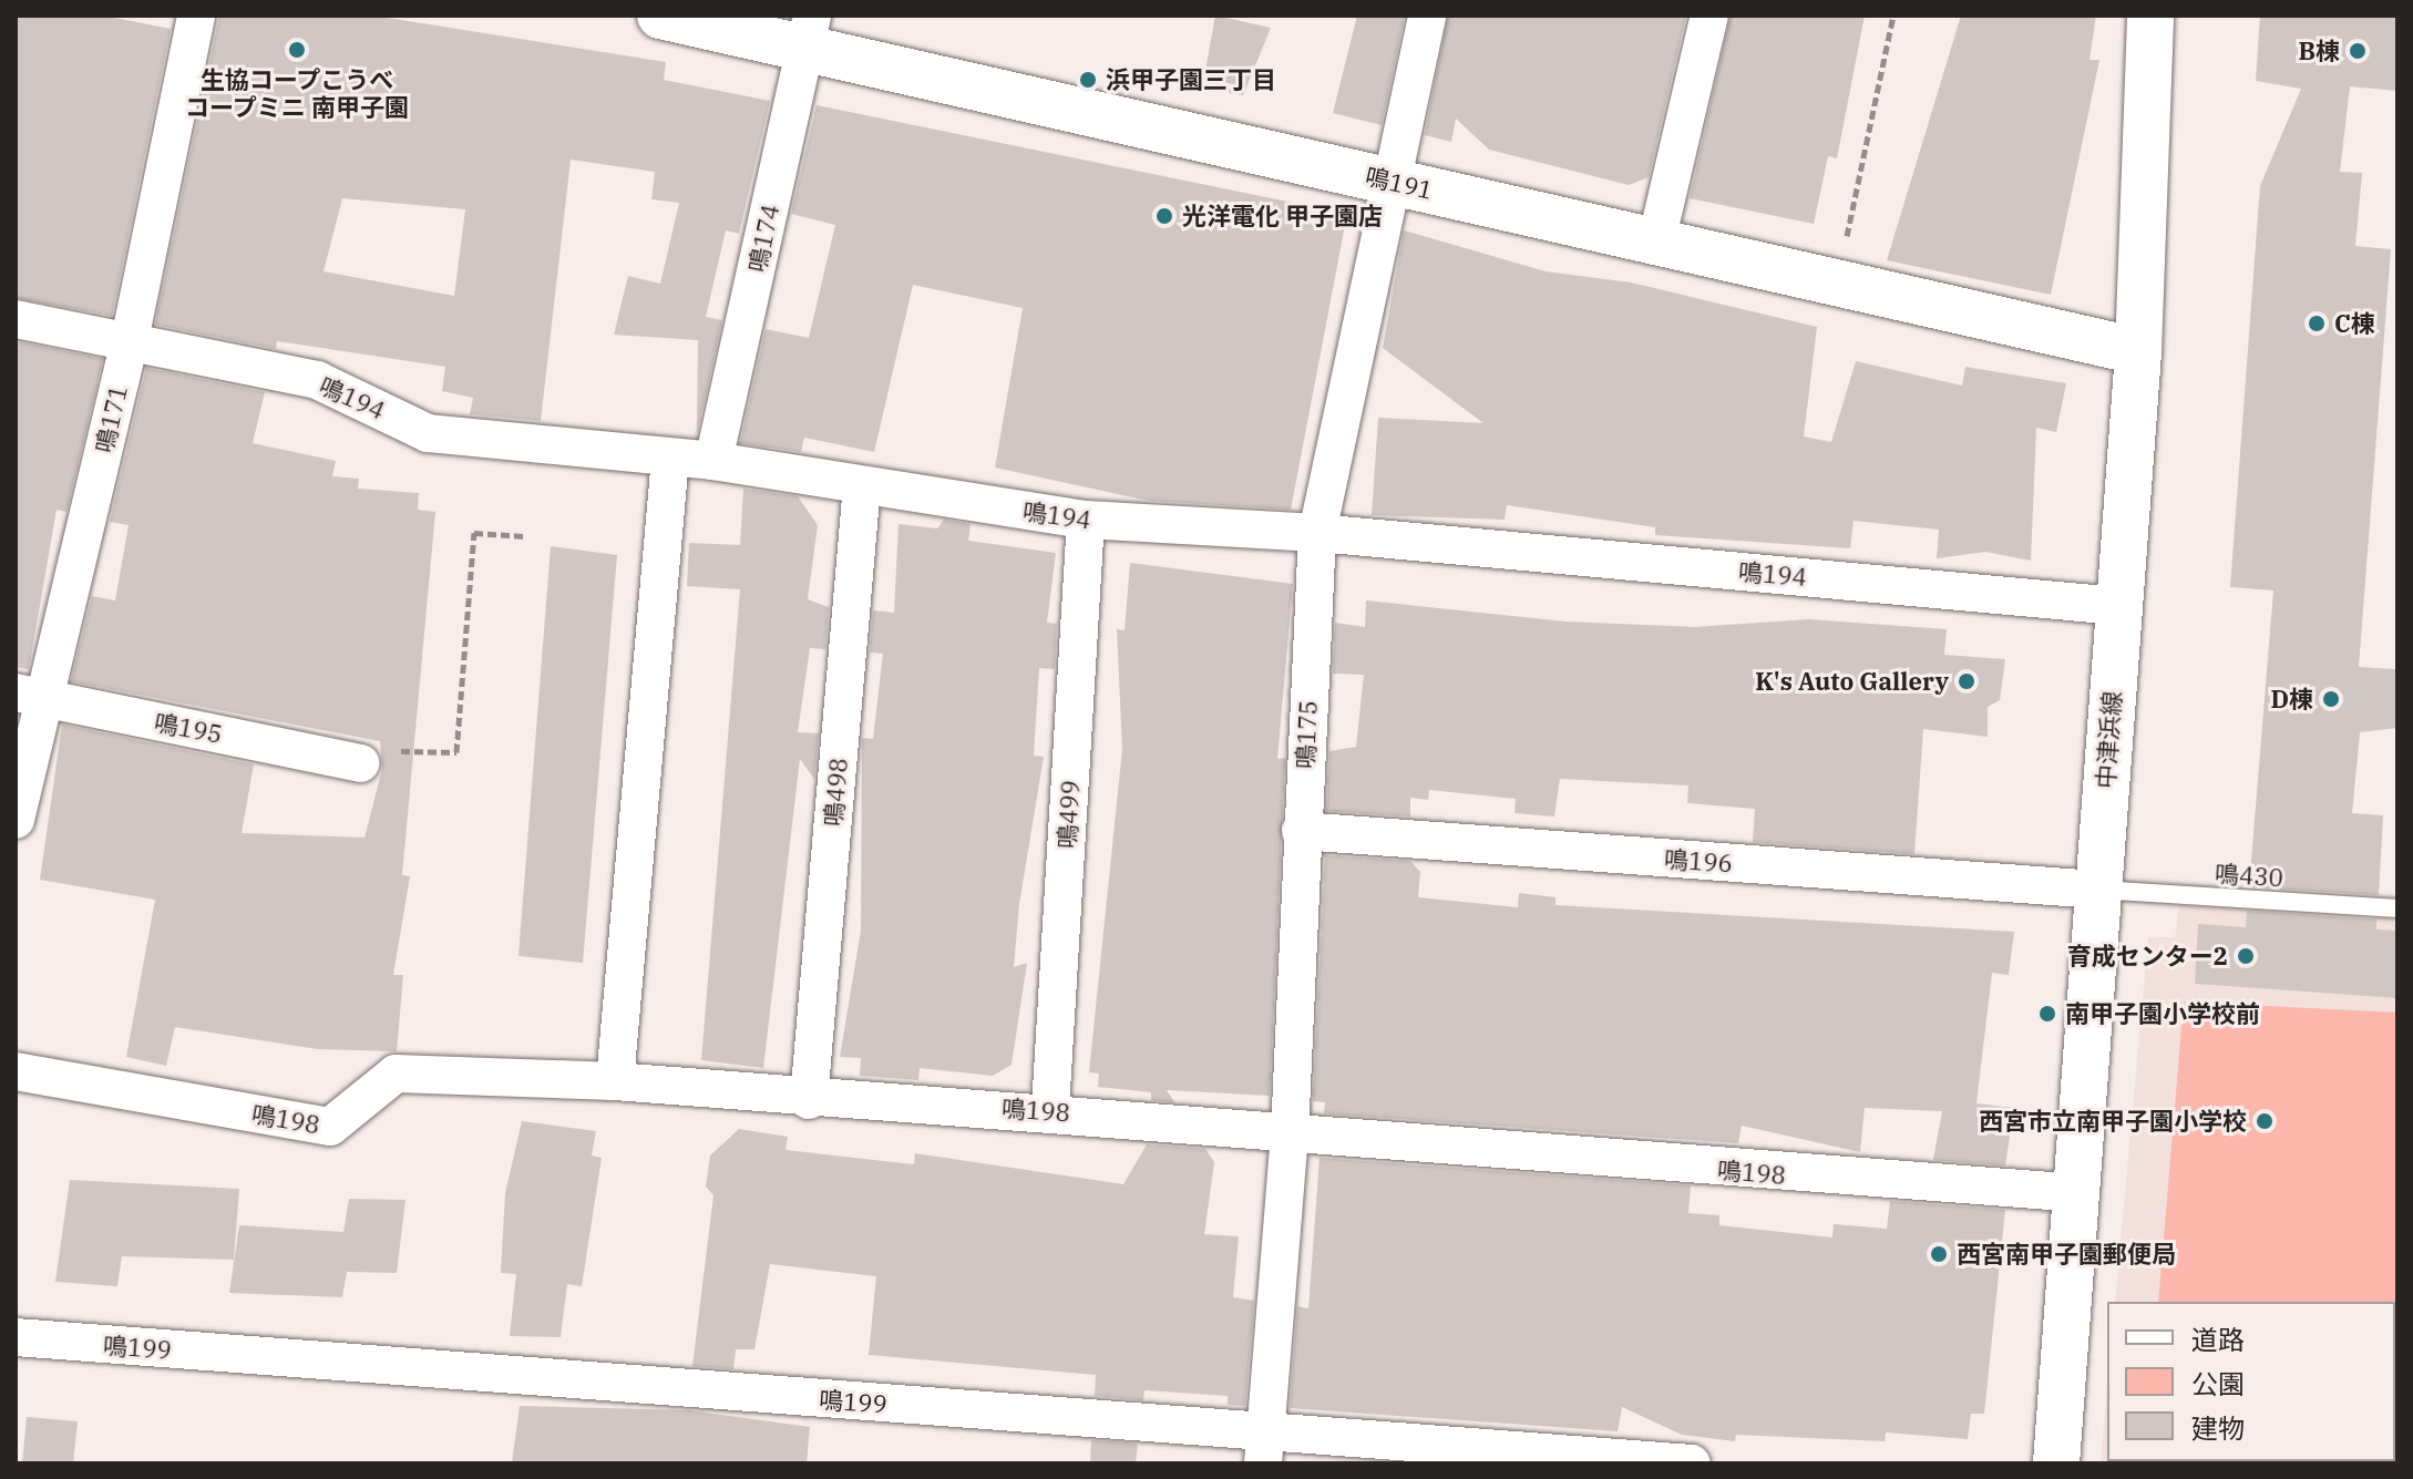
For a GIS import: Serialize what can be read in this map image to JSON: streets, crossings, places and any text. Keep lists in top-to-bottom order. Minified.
{"streets":{"street":["鳴191","鳴174","鳴194","鳴171","鳴195","鳴175","中津浜線","鳴498","鳴499","鳴196","鳴198","鳴199"],"lane":["鳴430"]},"crossings":[["鳴191","鳴174"],["鳴191","鳴175"],["鳴191","中津浜線"],["鳴174","鳴194"],["鳴194","鳴171"],["鳴194","鳴175"],["鳴194","中津浜線"],["鳴194","鳴498"],["鳴194","鳴499"],["鳴171","鳴195"],["鳴175","鳴196"],["鳴175","鳴198"],["鳴175","鳴199"],["中津浜線","鳴196"],["中津浜線","鳴430"],["中津浜線","鳴198"],["鳴498","鳴198"],["鳴499","鳴198"],["鳴196","鳴430"]],"places":["生協コープこうべ コープミニ 南甲子園","B棟","浜甲子園三丁目","光洋電化 甲子園店","C棟","K's Auto Gallery","D棟","育成センター2","南甲子園小学校前","西宮市立南甲子園小学校","西宮南甲子園郵便局"],"legend":["道路","公園","建物"]}
